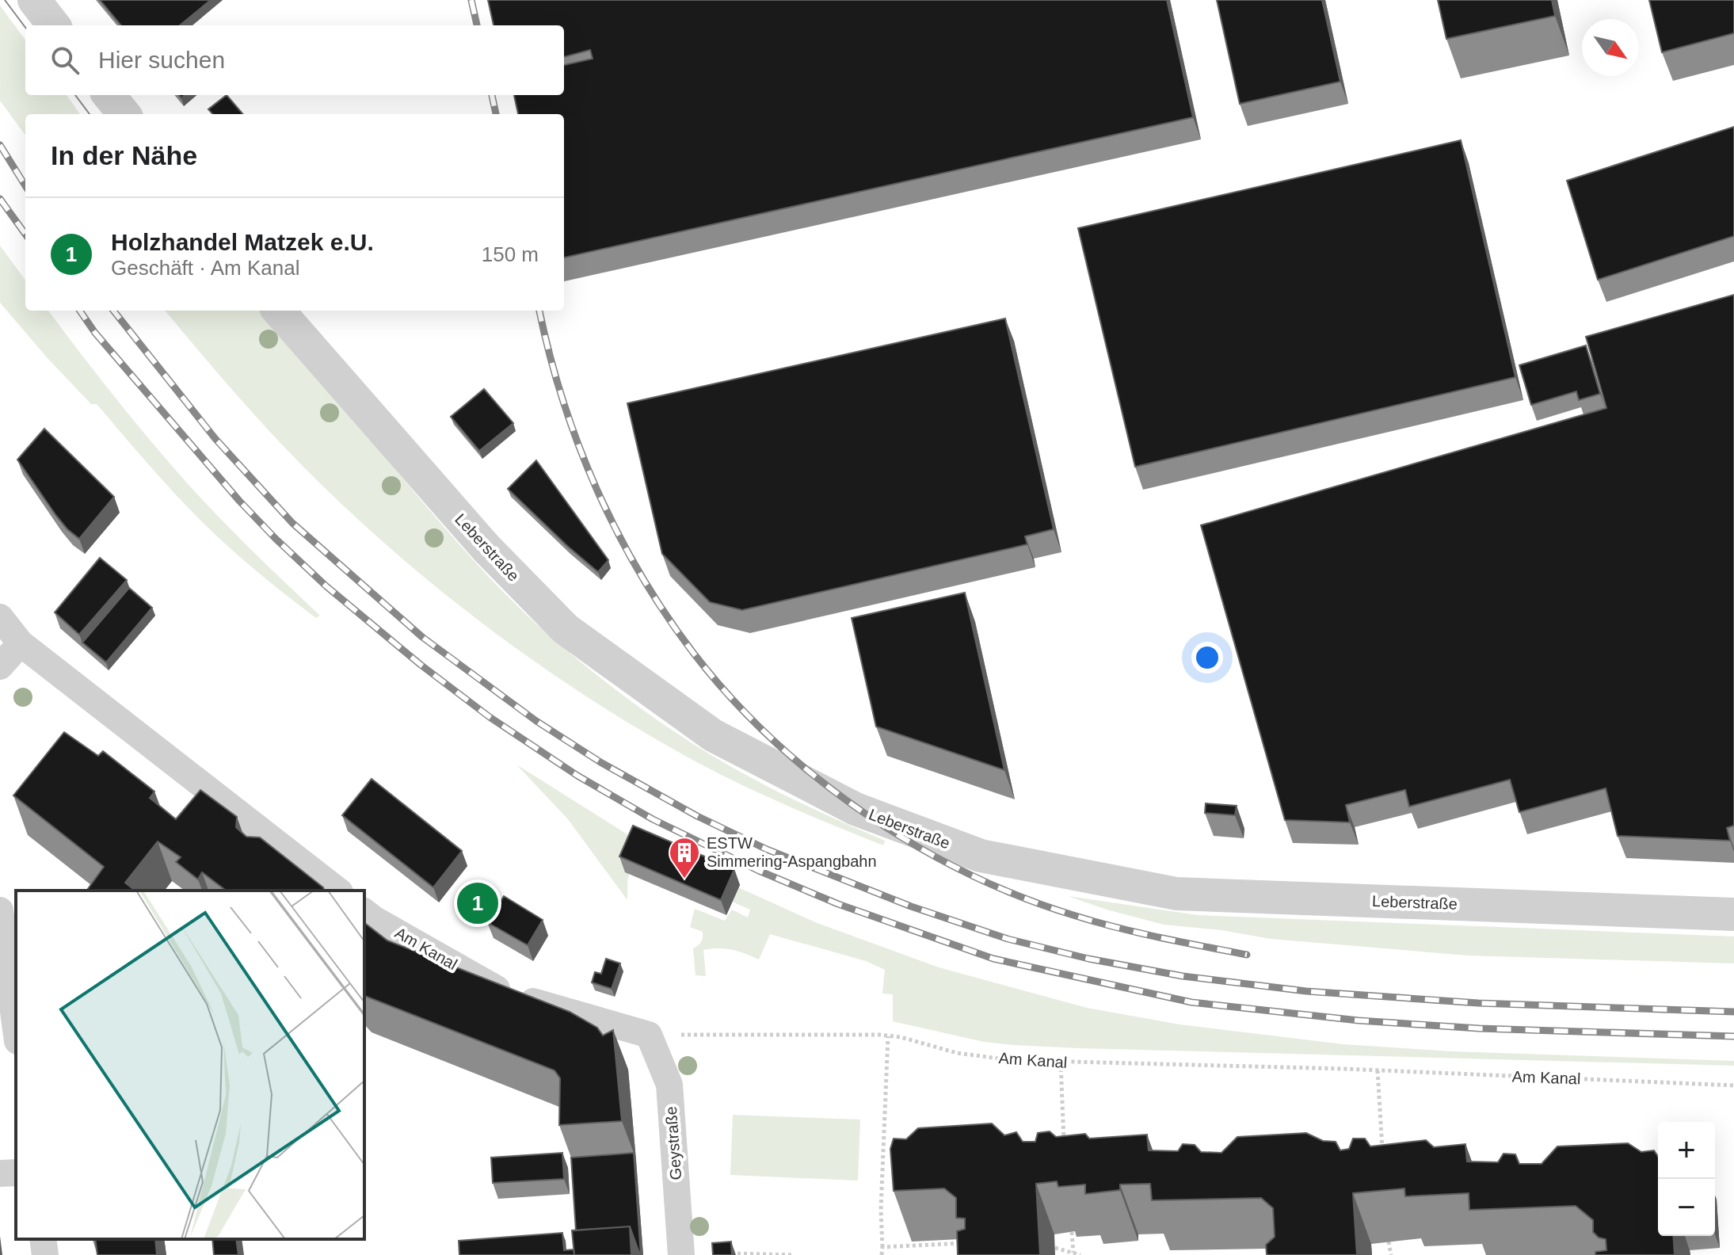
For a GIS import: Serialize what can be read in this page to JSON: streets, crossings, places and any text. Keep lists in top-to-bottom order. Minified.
{"streets":{"street":["Leberstraße","Am Kanal","Geystraße"]},"crossings":[["Am Kanal","Geystraße"]],"places":{"building":["ESTW Simmering-Aspangbahn"]},"north":"bottom right","page":{"search":"Hier suchen","heading":"In der Nähe","list":[{"mark":"1","name":"Holzhandel Matzek e.U.","note":"Geschäft · Am Kanal","value":"150 m"}],"pins":"1","map_buttons":["+","−"]}}
